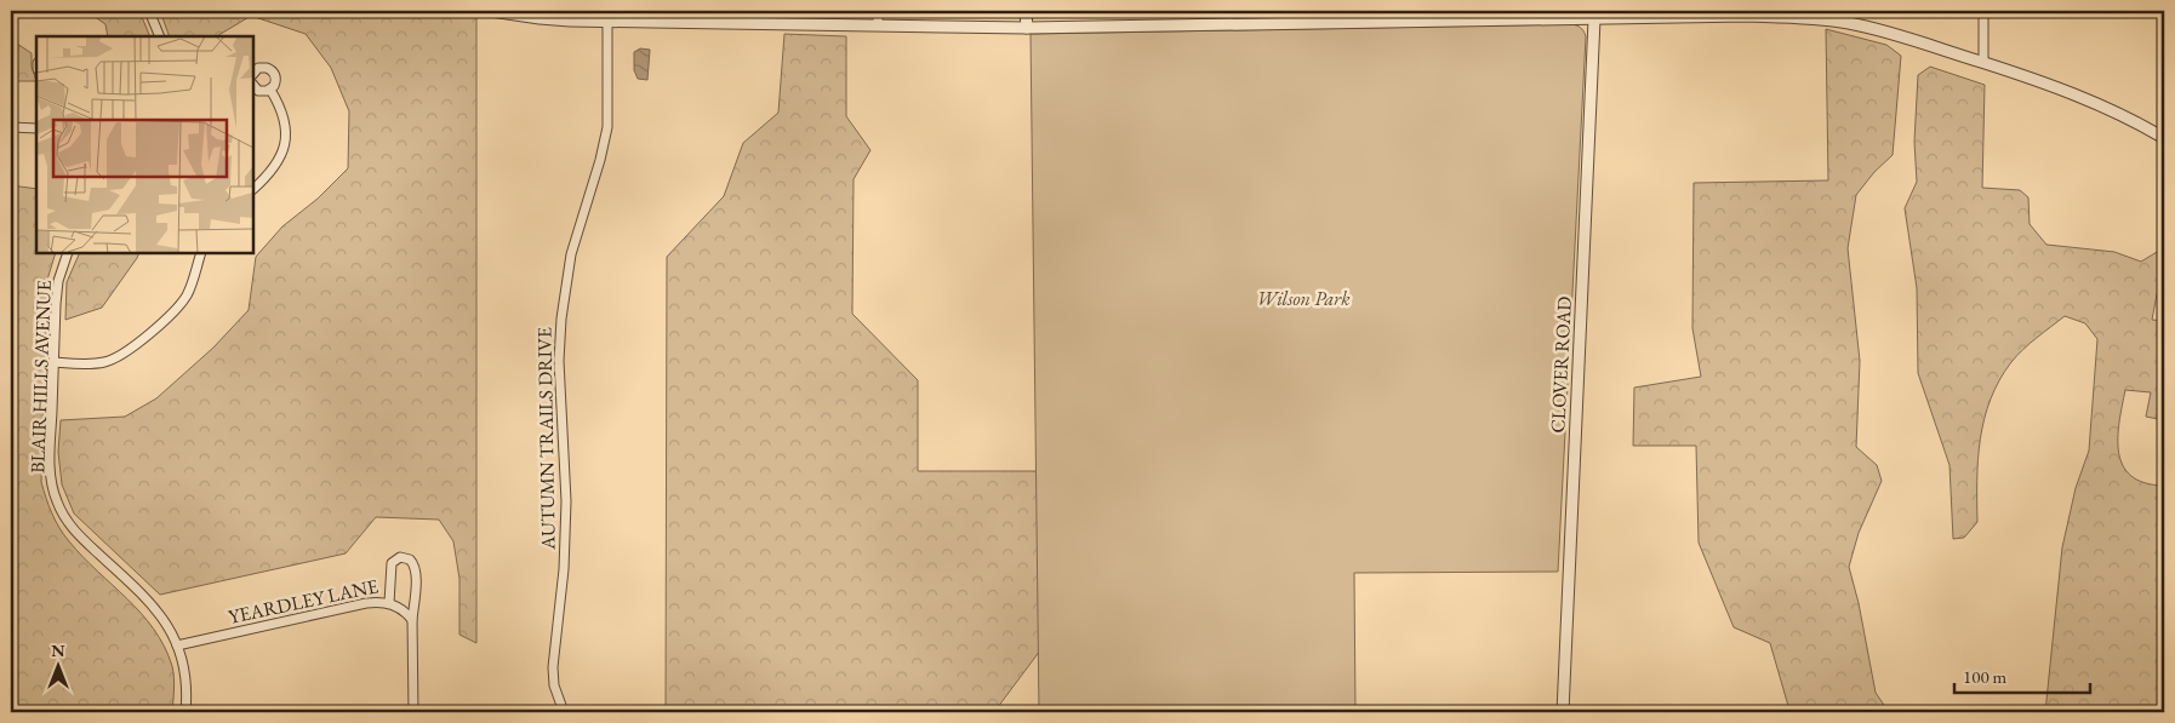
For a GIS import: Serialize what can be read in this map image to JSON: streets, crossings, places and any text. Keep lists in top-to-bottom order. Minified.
{"streets":{"street":["CLOVER ROAD","BLAIR HILLS AVENUE","AUTUMN TRAILS DRIVE","YEARDLEY LANE"]},"crossings":[["BLAIR HILLS AVENUE","YEARDLEY LANE"]],"parks":["Wilson Park"],"scale_bar":"100 m","north":"top"}
